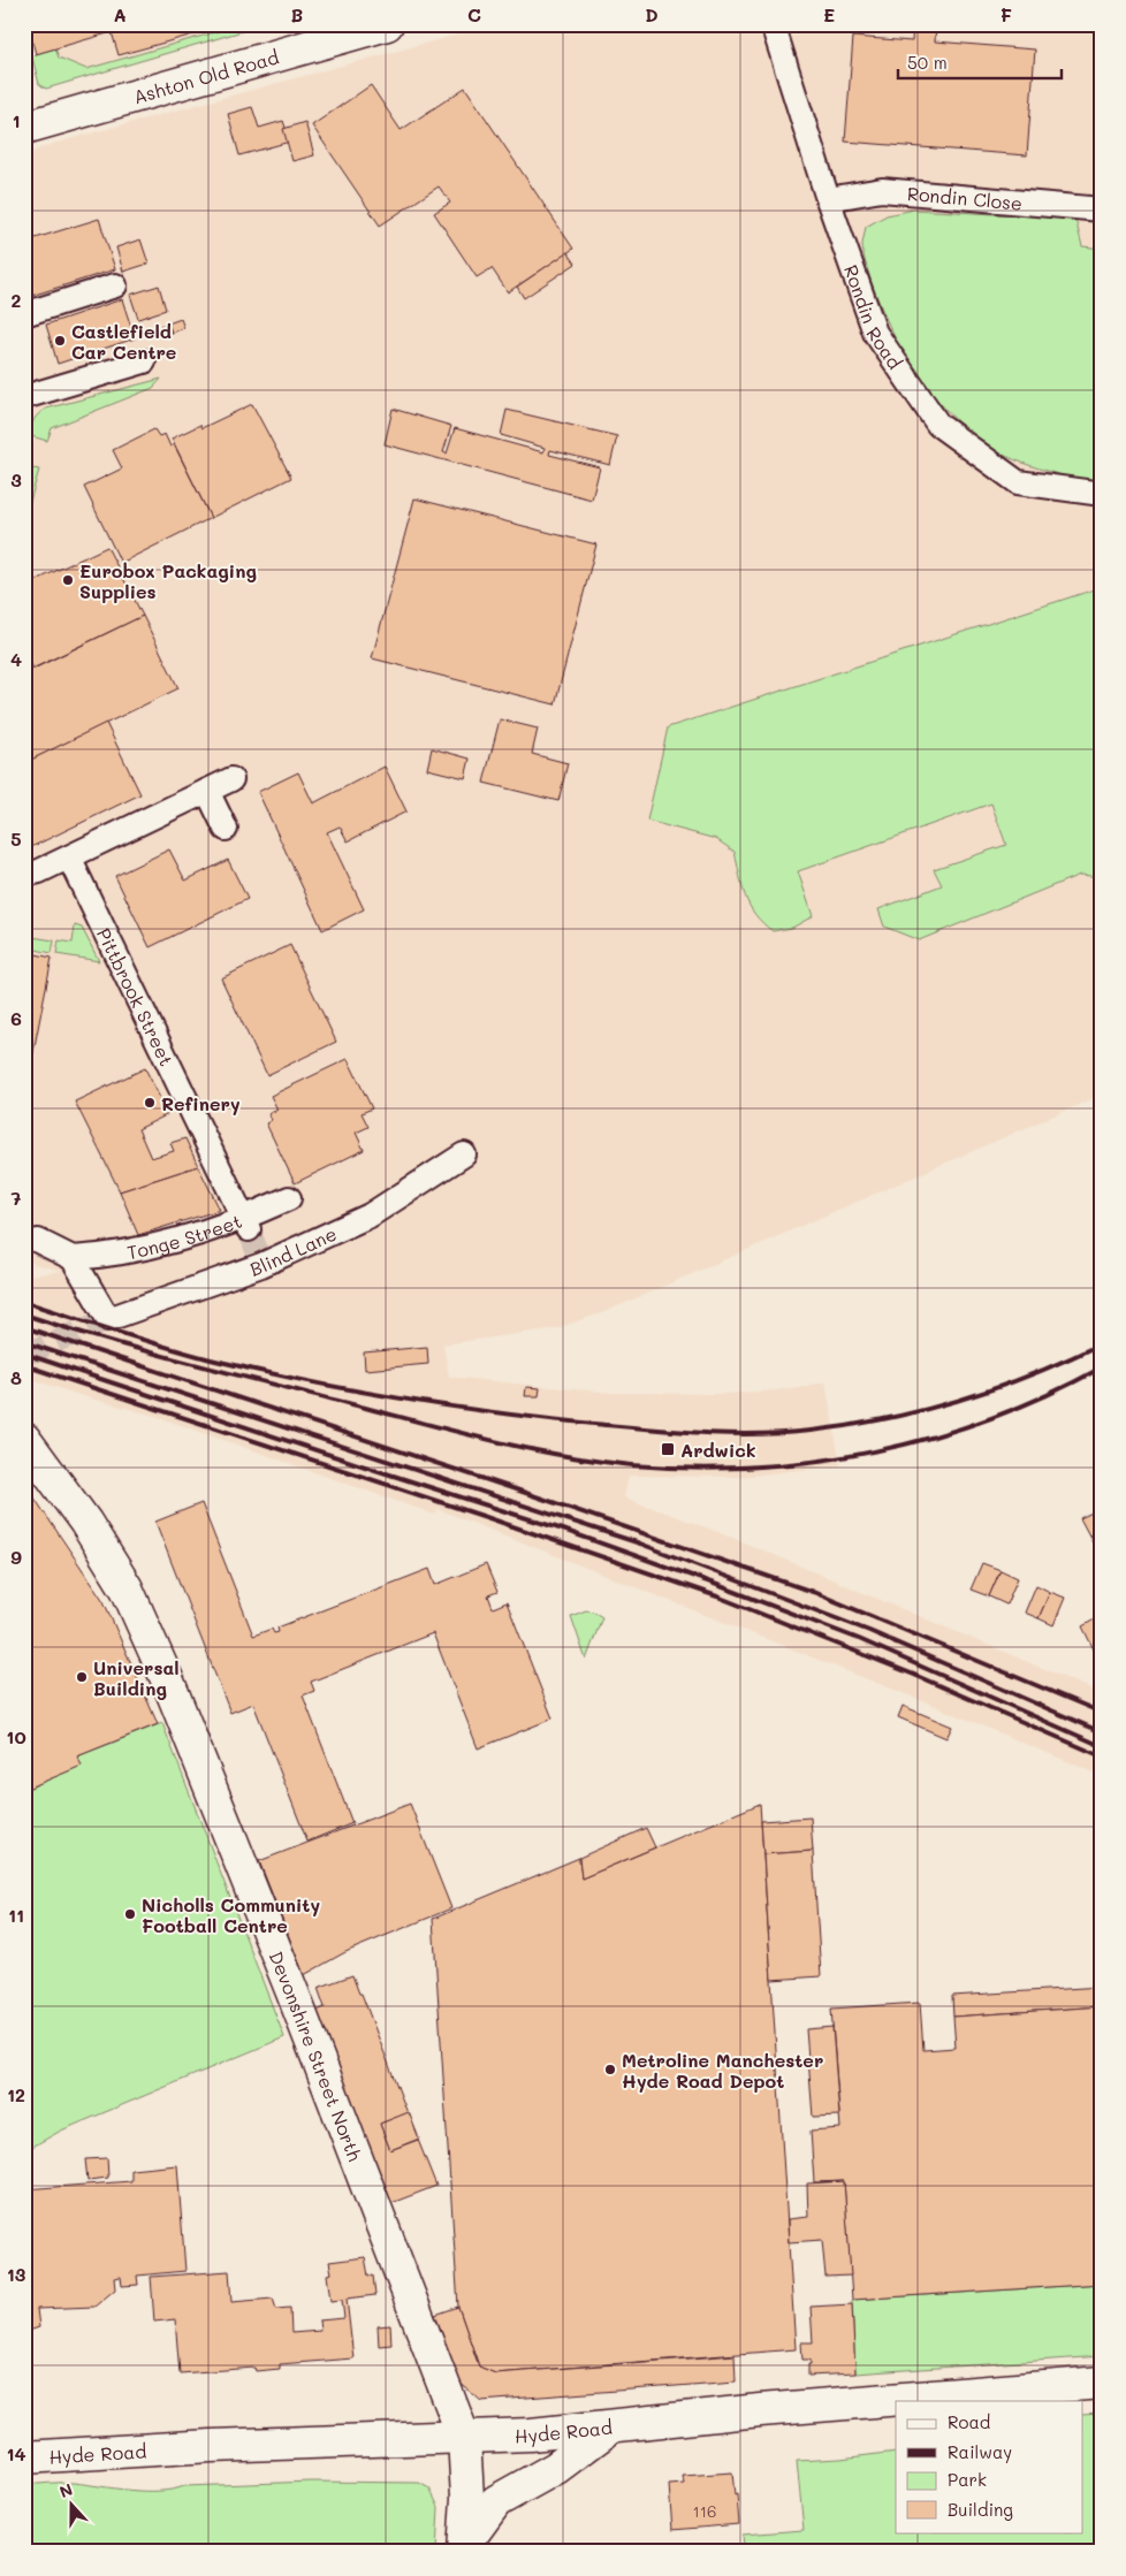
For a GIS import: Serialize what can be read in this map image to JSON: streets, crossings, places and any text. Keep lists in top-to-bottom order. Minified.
{"streets":{"highway":["Ashton Old Road","Devonshire Street North","Hyde Road"],"street":["Rondin Close","Rondin Road","Pittbrook Street","Tonge Street","Blind Lane"]},"crossings":[["Rondin Close","Rondin Road"],["Pittbrook Street","Tonge Street"],["Tonge Street","Blind Lane"],["Devonshire Street North","Hyde Road"]],"places":{"other":["Castlefield Car Centre","Eurobox Packaging Supplies","Refinery","Universal Building","Nicholls Community Football Centre","Metroline Manchester Hyde Road Depot"],"transit":["Ardwick"]},"house_numbers":["116"],"legend":["Road","Railway","Park","Building"],"scale_bar":"50 m","north":"top","grid":{"columns":["A","B","C","D","E","F"],"rows":["1","2","3","4","5","6","7","8","9","10","11","12","13","14"]}}
